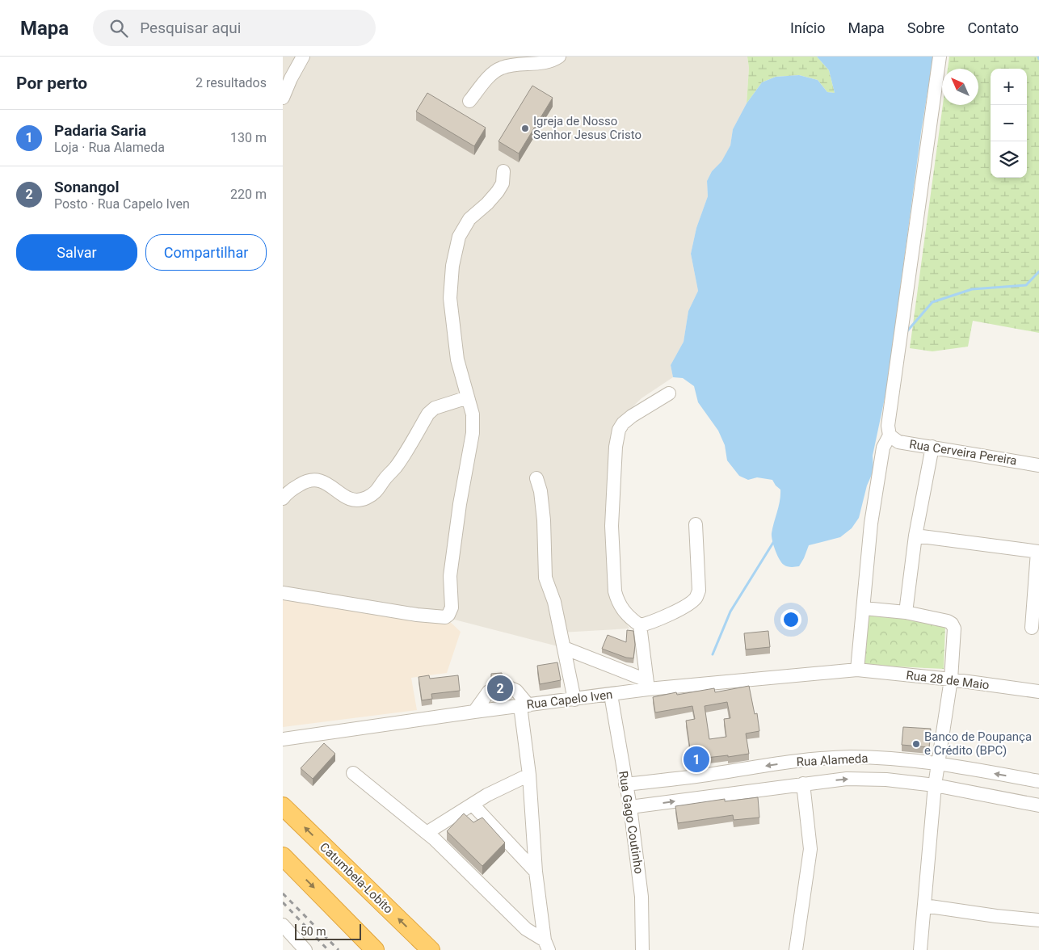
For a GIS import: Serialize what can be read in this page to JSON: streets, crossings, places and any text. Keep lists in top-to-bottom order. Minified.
{"streets":{"highway":["Catumbela-Lobito"],"street":["Rua Cerveira Pereira","Rua 28 de Maio","Rua Capelo Iven","Rua Alameda","Rua Gago Coutinho"]},"crossings":[["Rua 28 de Maio","Rua Capelo Iven"],["Rua Capelo Iven","Rua Gago Coutinho"],["Rua Alameda","Rua Gago Coutinho"]],"places":["Igreja de Nosso Senhor Jesus Cristo","Banco de Poupança e Crédito (BPC)"],"scale_bar":"50 m","north":"top left","page":{"header":"Mapa","search":"Pesquisar aqui","nav":["Início","Mapa","Sobre","Contato"],"heading":["Por perto","2 resultados"],"map_buttons":["+","−"],"list":[{"mark":"1","name":"Padaria Saria","note":"Loja · Rua Alameda","value":"130 m"},{"mark":"2","name":"Sonangol","note":"Posto · Rua Capelo Iven","value":"220 m"}],"buttons":["Salvar","Compartilhar"],"pins":["2","1"],"scale":"50 m"}}
